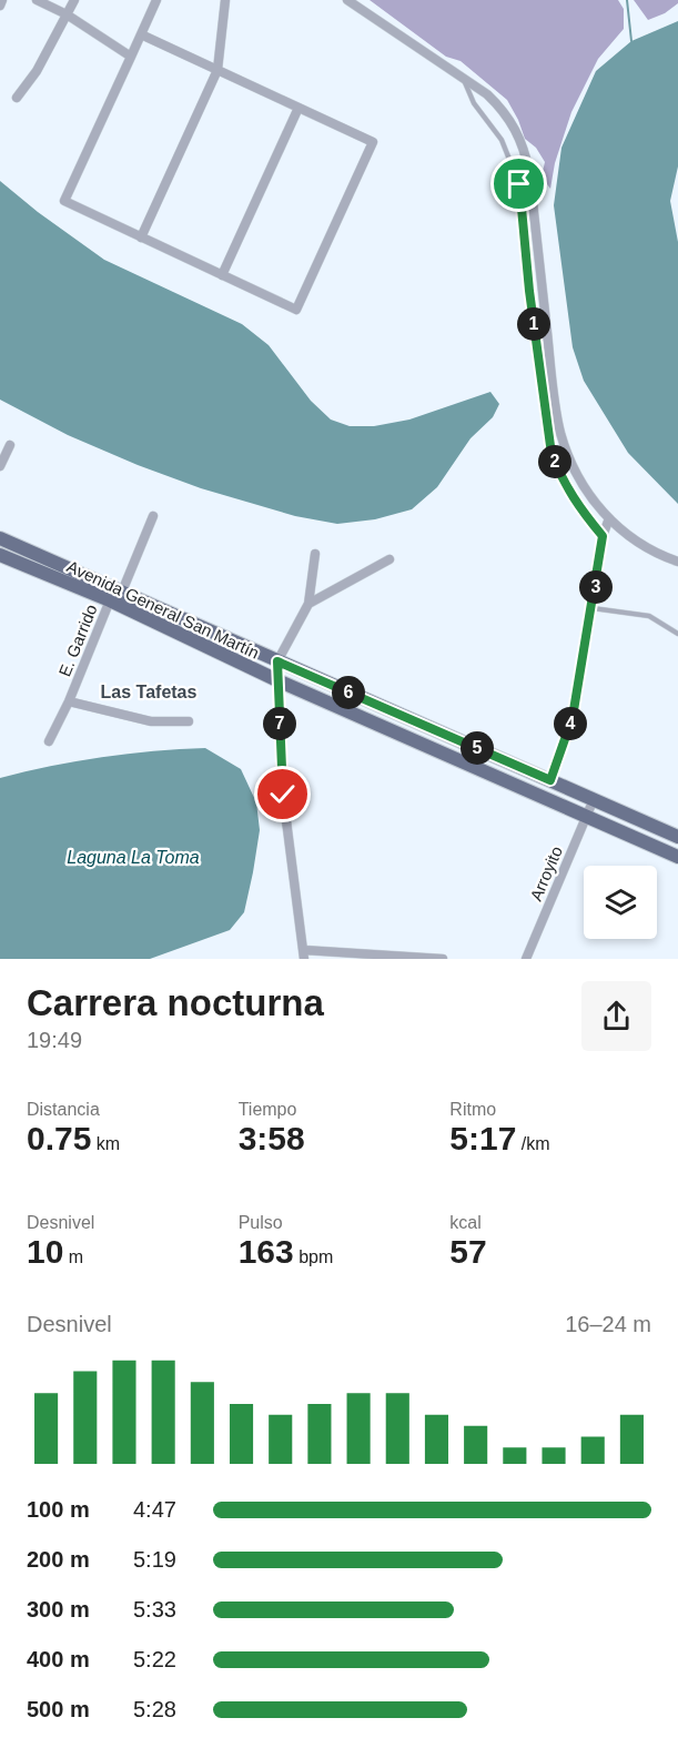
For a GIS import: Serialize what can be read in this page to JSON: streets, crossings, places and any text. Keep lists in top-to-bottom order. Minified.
{"streets":{"main road":["Avenida General San Martín"],"street":["E. Garrido","Arroyito"]},"crossings":[["Avenida General San Martín","E. Garrido"],["Avenida General San Martín","Arroyito"]],"districts":["Las Tafetas"],"water":["Laguna La Toma"],"page":{"pins":["1","2","3","6","4","7","5"],"heading":["Carrera nocturna","19:49"],"stats":[["Distancia","0.75 km"],["Tiempo","3:58"],["Ritmo","5:17 /km"],["Desnivel","10 m"],["Pulso","163 bpm"],["kcal","57"]],"chart":["Desnivel","16–24 m"],"list":[{"name":"100 m","note":"4:47"},{"name":"200 m","note":"5:19"},{"name":"300 m","note":"5:33"},{"name":"400 m","note":"5:22"},{"name":"500 m","note":"5:28"}]}}
